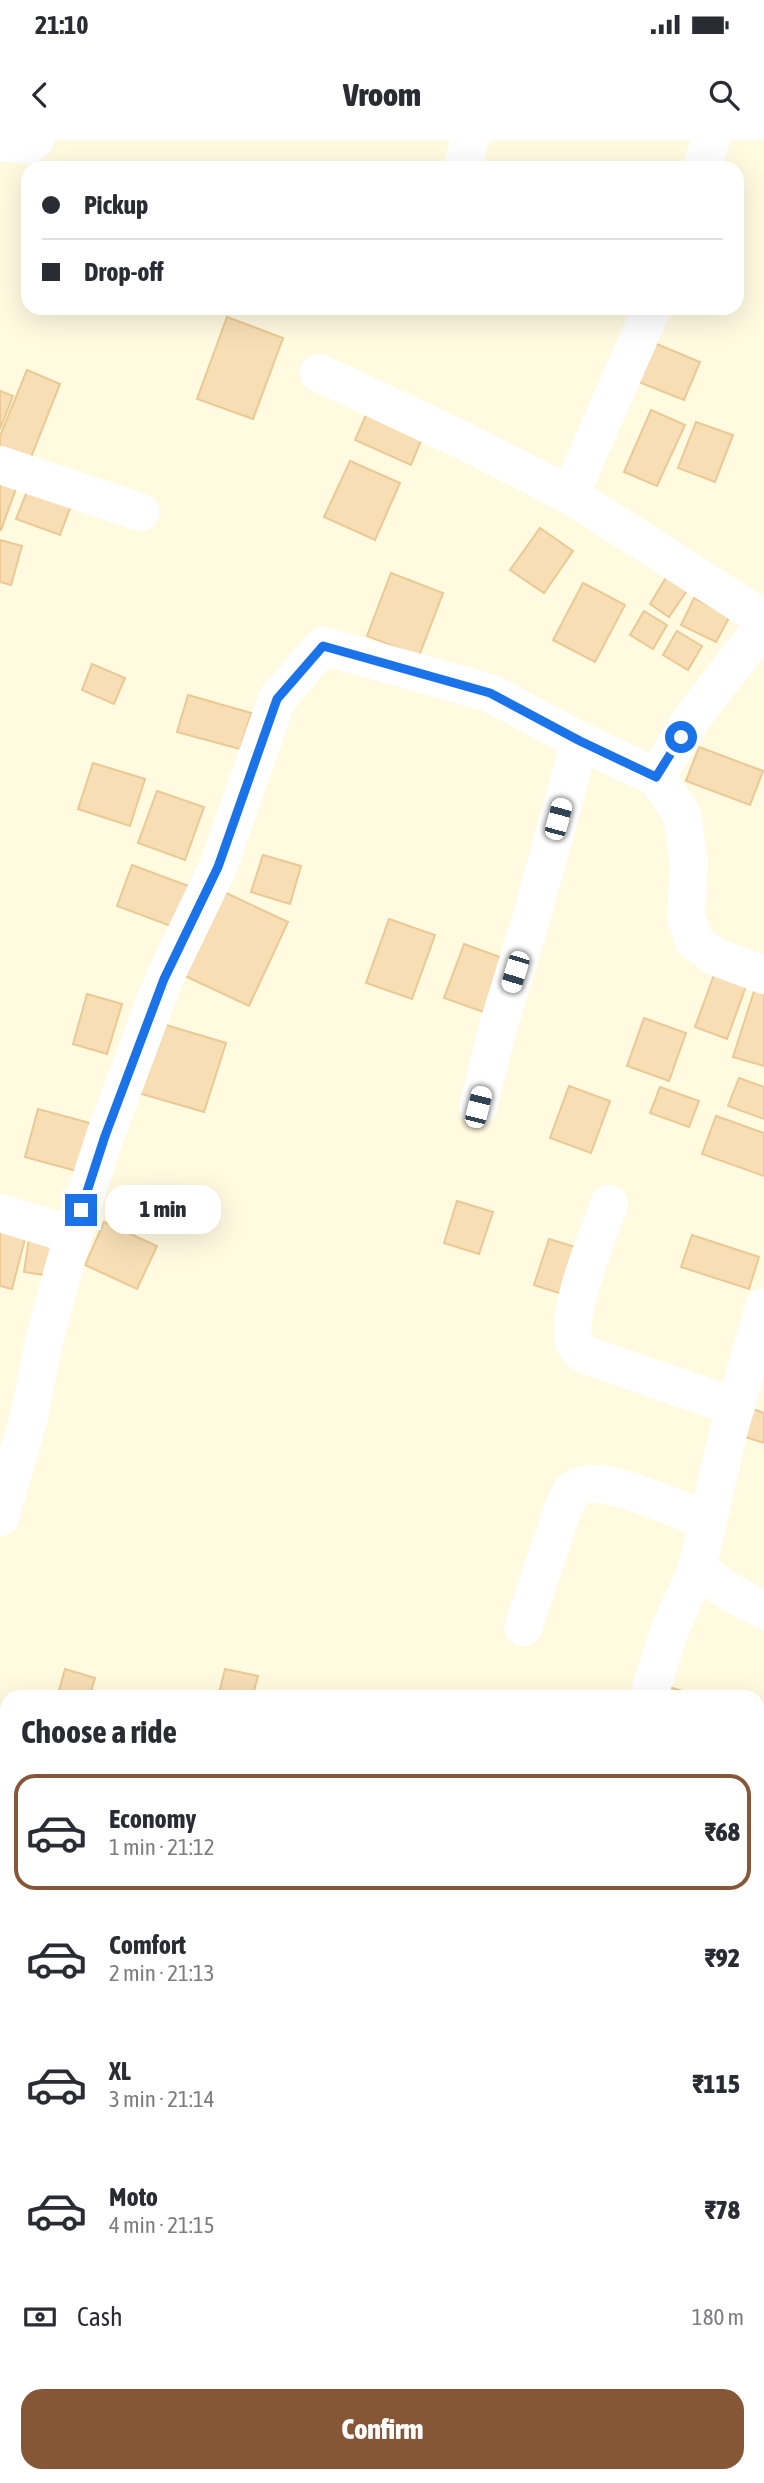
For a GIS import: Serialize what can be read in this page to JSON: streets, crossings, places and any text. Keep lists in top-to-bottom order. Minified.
{"page":{"status":"21:10","header":"Vroom","banner":["Pickup","Drop-off"],"bubble":"1 min","heading":"Choose a ride","list":[{"name":"Economy","note":"1 min · 21:12","value":"₹68"},{"name":"Comfort","note":"2 min · 21:13","value":"₹92"},{"name":"XL","note":"3 min · 21:14","value":"₹115"},{"name":"Moto","note":"4 min · 21:15","value":"₹78"}],"pay":["Cash","180 m"],"buttons":"Confirm"}}
